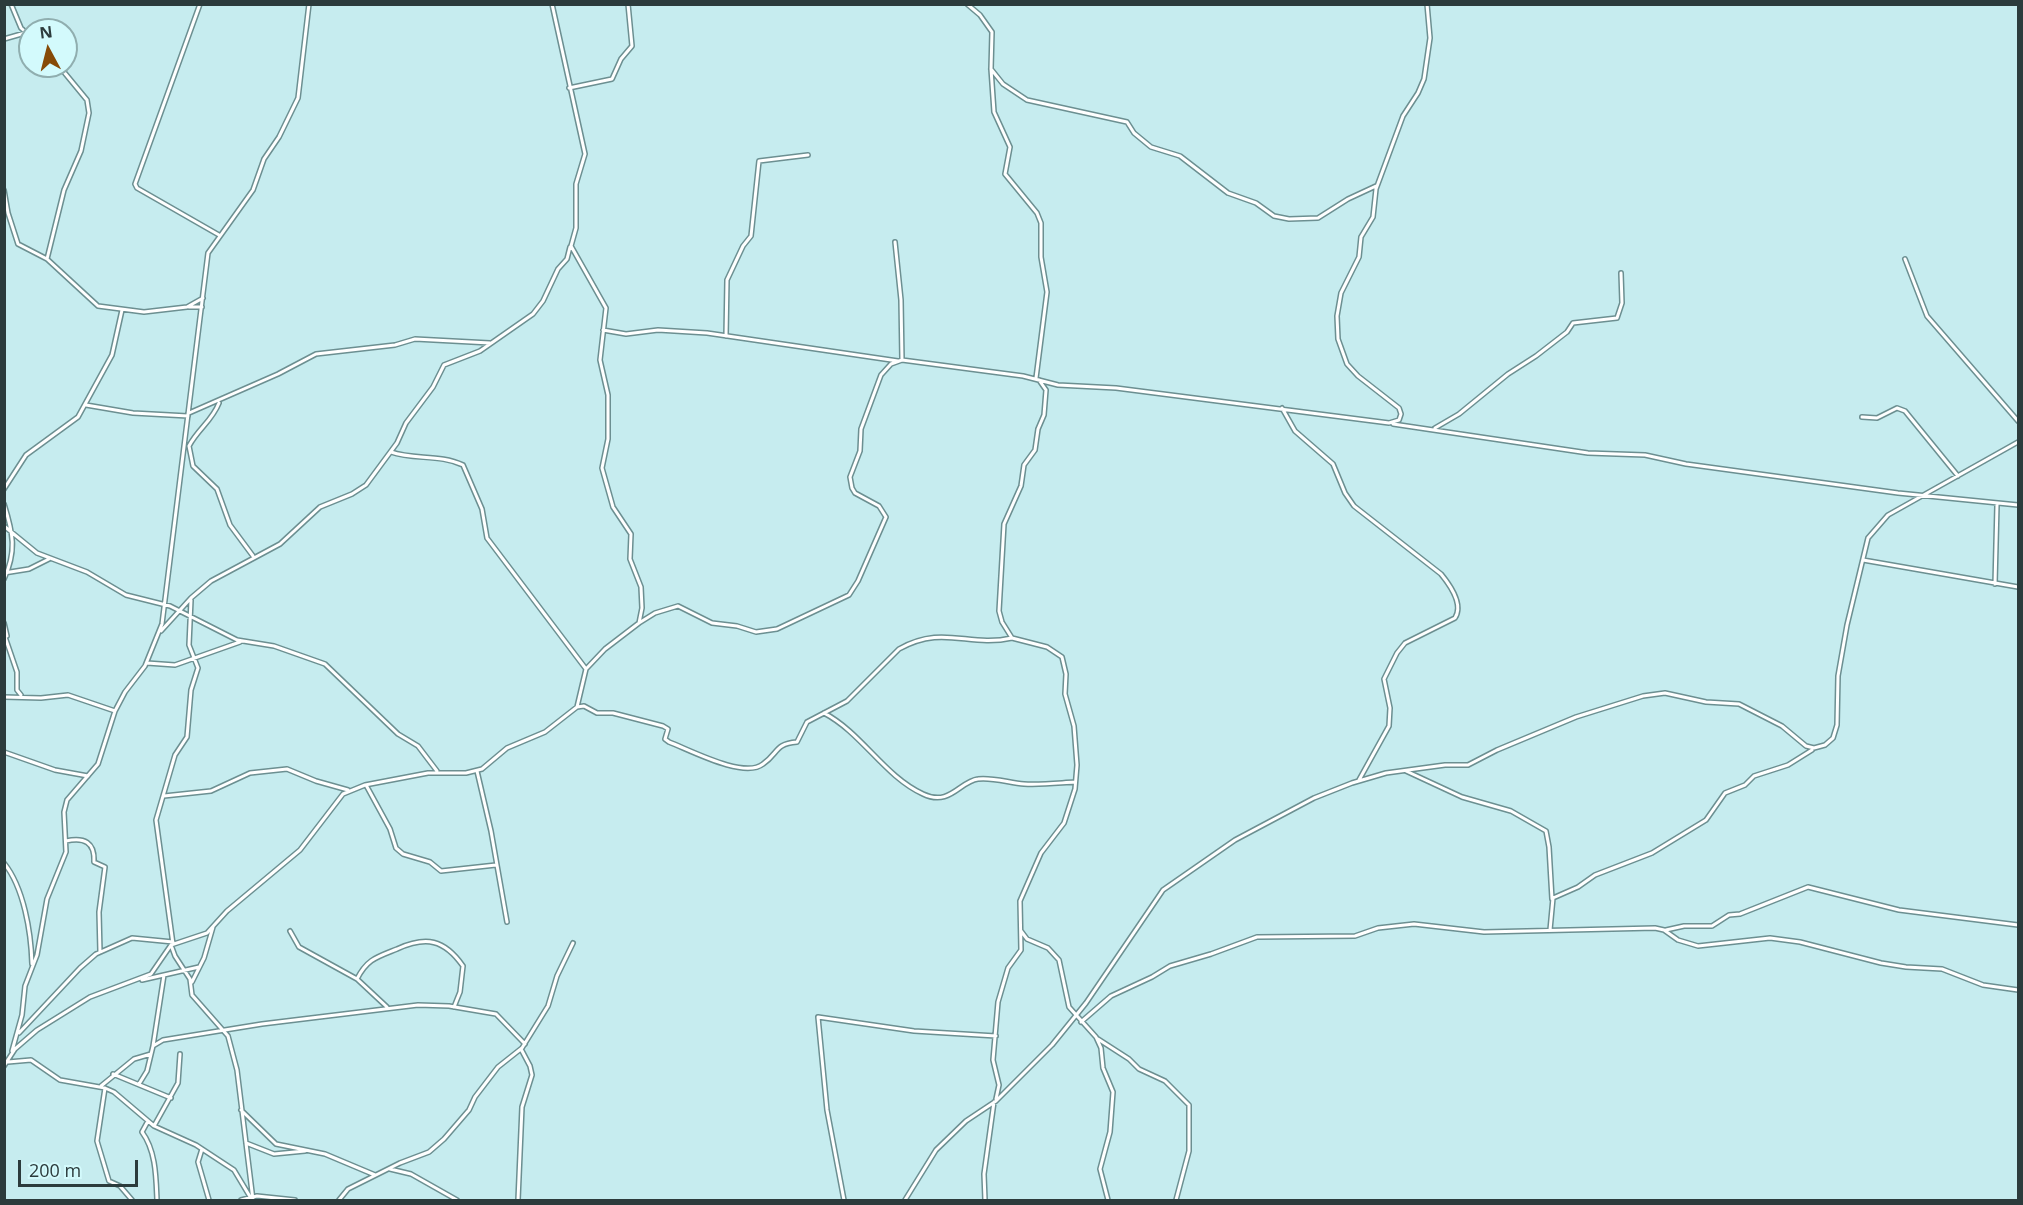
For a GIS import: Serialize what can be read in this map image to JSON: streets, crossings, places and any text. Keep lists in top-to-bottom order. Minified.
{"scale_bar":"200 m","north":"top"}
